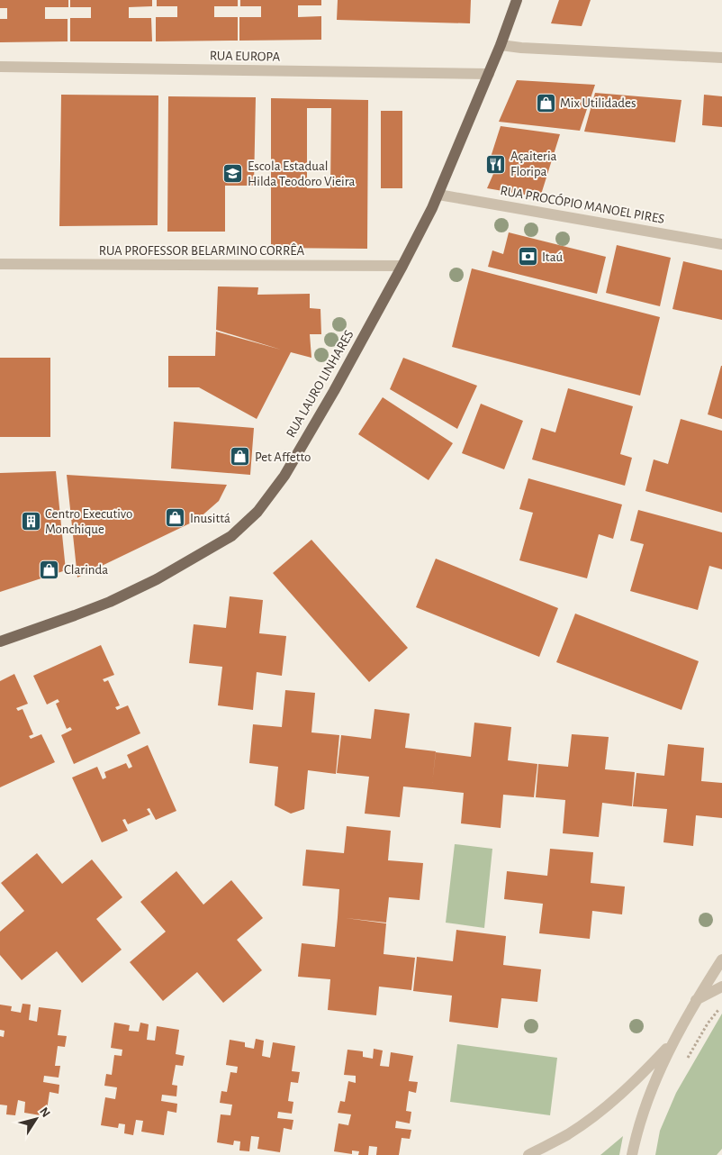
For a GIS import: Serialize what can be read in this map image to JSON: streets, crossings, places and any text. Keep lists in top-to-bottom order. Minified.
{"streets":{"main road":["RUA LAURO LINHARES"],"street":["RUA EUROPA","RUA PROCÓPIO MANOEL PIRES","RUA PROFESSOR BELARMINO CORRÊA"]},"crossings":[["RUA EUROPA","RUA LAURO LINHARES"],["RUA PROCÓPIO MANOEL PIRES","RUA LAURO LINHARES"],["RUA PROFESSOR BELARMINO CORRÊA","RUA LAURO LINHARES"]],"places":{"shop":["Mix Utilidades","Pet Affetto","Inusittá","Clarinda"],"restaurant":["Açaiteria Floripa"],"school or university":["Escola Estadual Hilda Teodoro Vieira"],"bank":["Itaú"],"building":["Centro Executivo Monchique"]},"north":"top right"}
